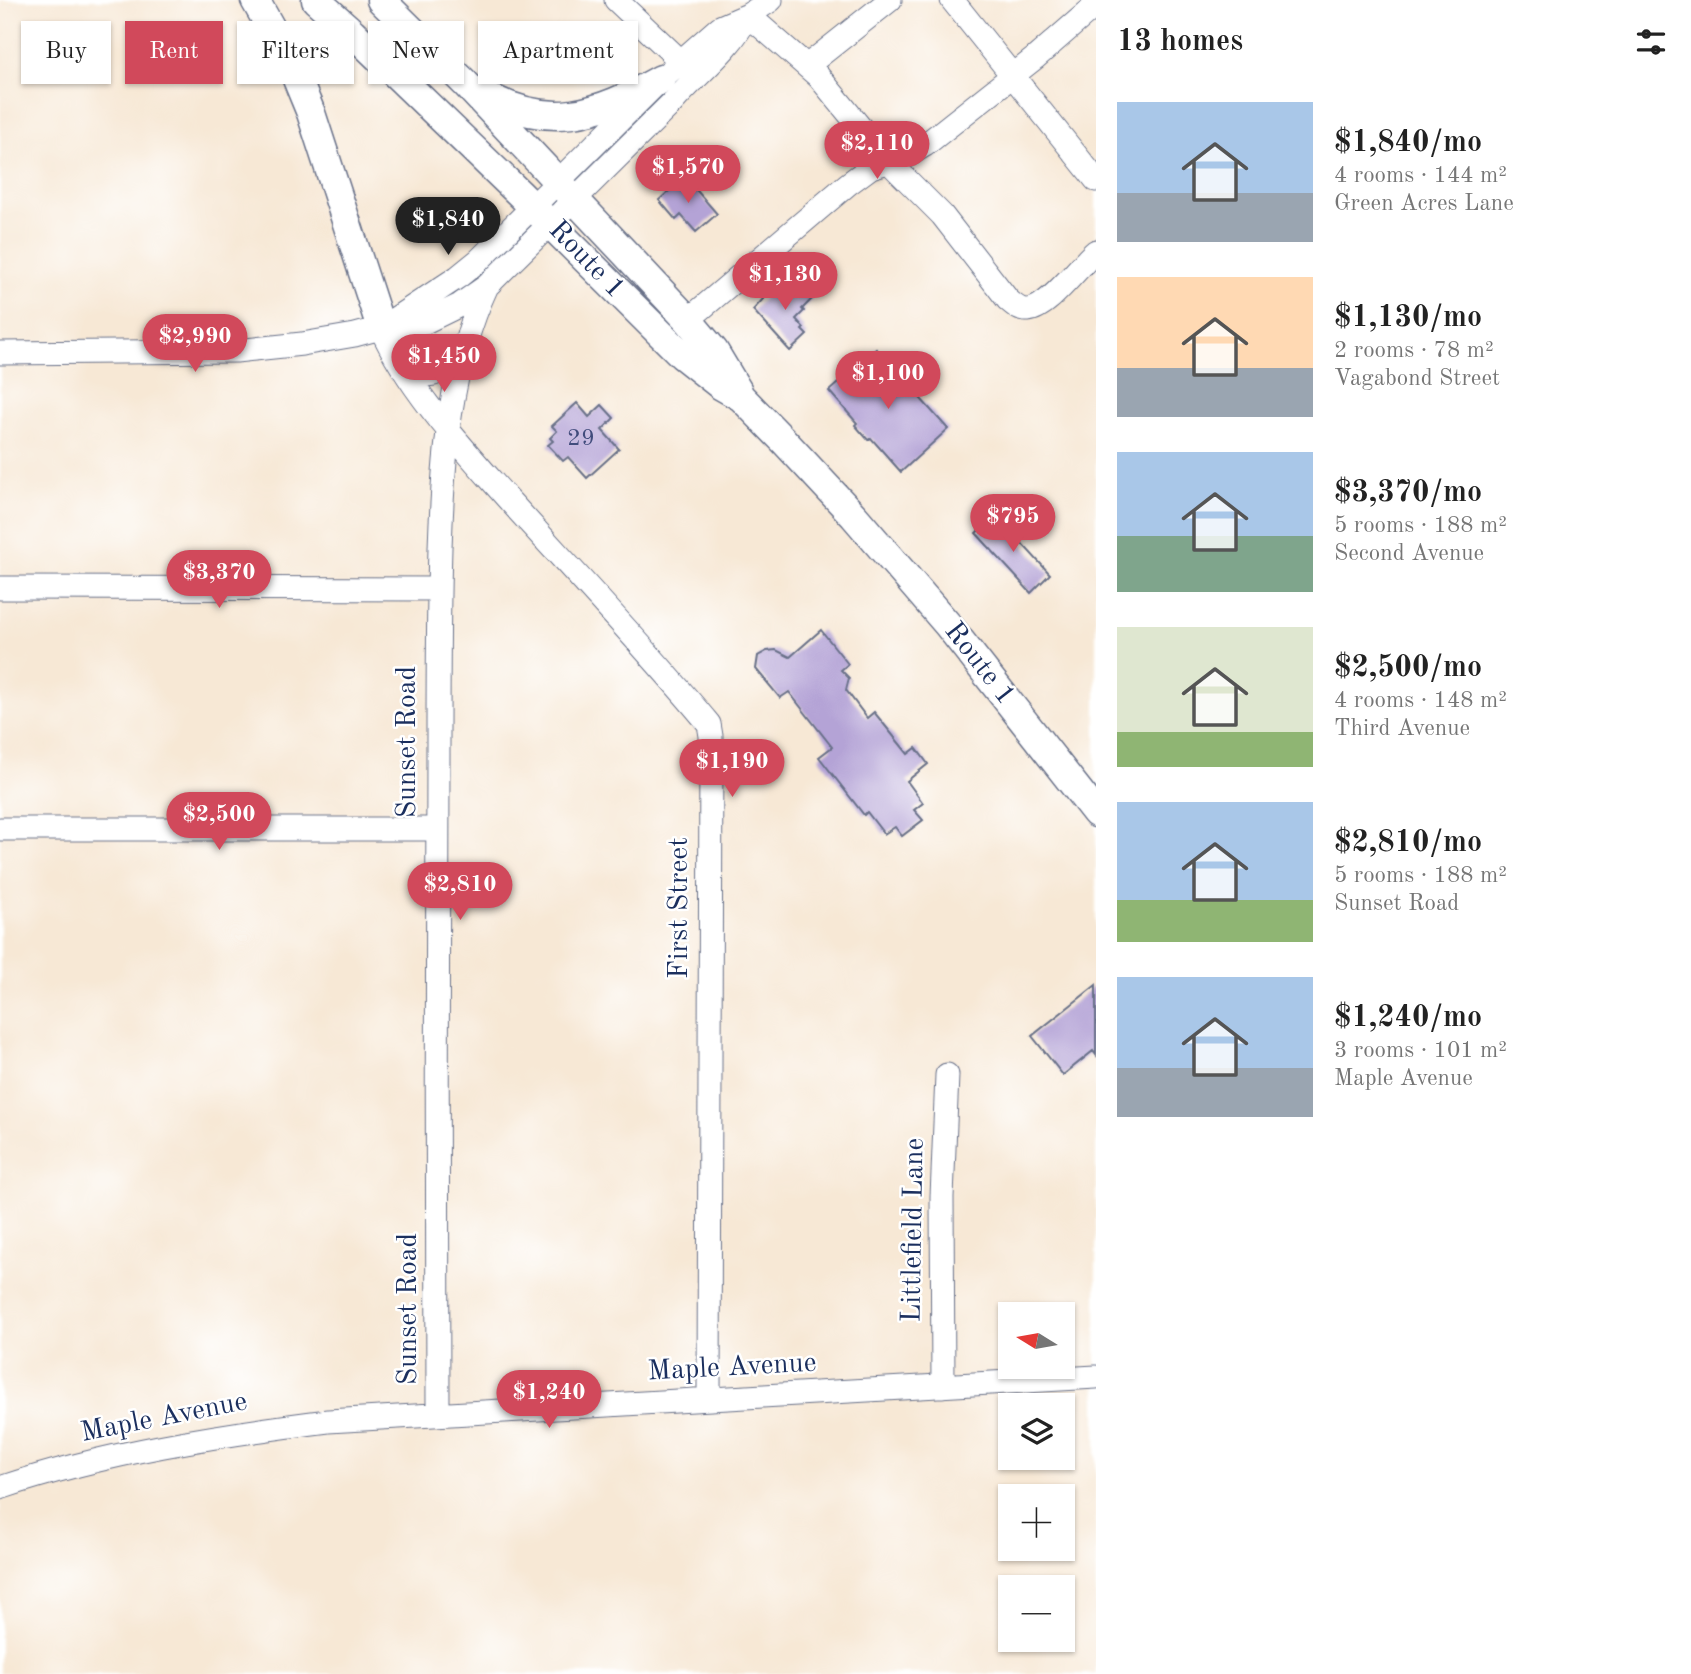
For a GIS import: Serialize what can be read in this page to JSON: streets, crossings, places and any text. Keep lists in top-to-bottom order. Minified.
{"streets":{"main road":["Route 1"],"street":["Sunset Road","First Street","Littlefield Lane","Maple Avenue"]},"crossings":[["Sunset Road","First Street"],["Sunset Road","Maple Avenue"],["First Street","Maple Avenue"],["Littlefield Lane","Maple Avenue"]],"house_numbers":["29"],"north":"left","page":{"heading":"13 homes","chip":["Buy","Rent","Filters","New","Apartment"],"list":[{"name":"$1,840/mo","note":"4 rooms · 144 m² · Green Acres Lane"},{"name":"$1,130/mo","note":"2 rooms · 78 m² · Vagabond Street"},{"name":"$3,370/mo","note":"5 rooms · 188 m² · Second Avenue"},{"name":"$2,500/mo","note":"4 rooms · 148 m² · Third Avenue"},{"name":"$2,810/mo","note":"5 rooms · 188 m² · Sunset Road"},{"name":"$1,240/mo","note":"3 rooms · 101 m² · Maple Avenue"}],"price":["$2,110","$1,570","$1,840","$1,130","$2,990","$1,450","$1,100","$795","$3,370","$1,190","$2,500","$2,810","$1,240"],"map_buttons":["+","−"]}}
